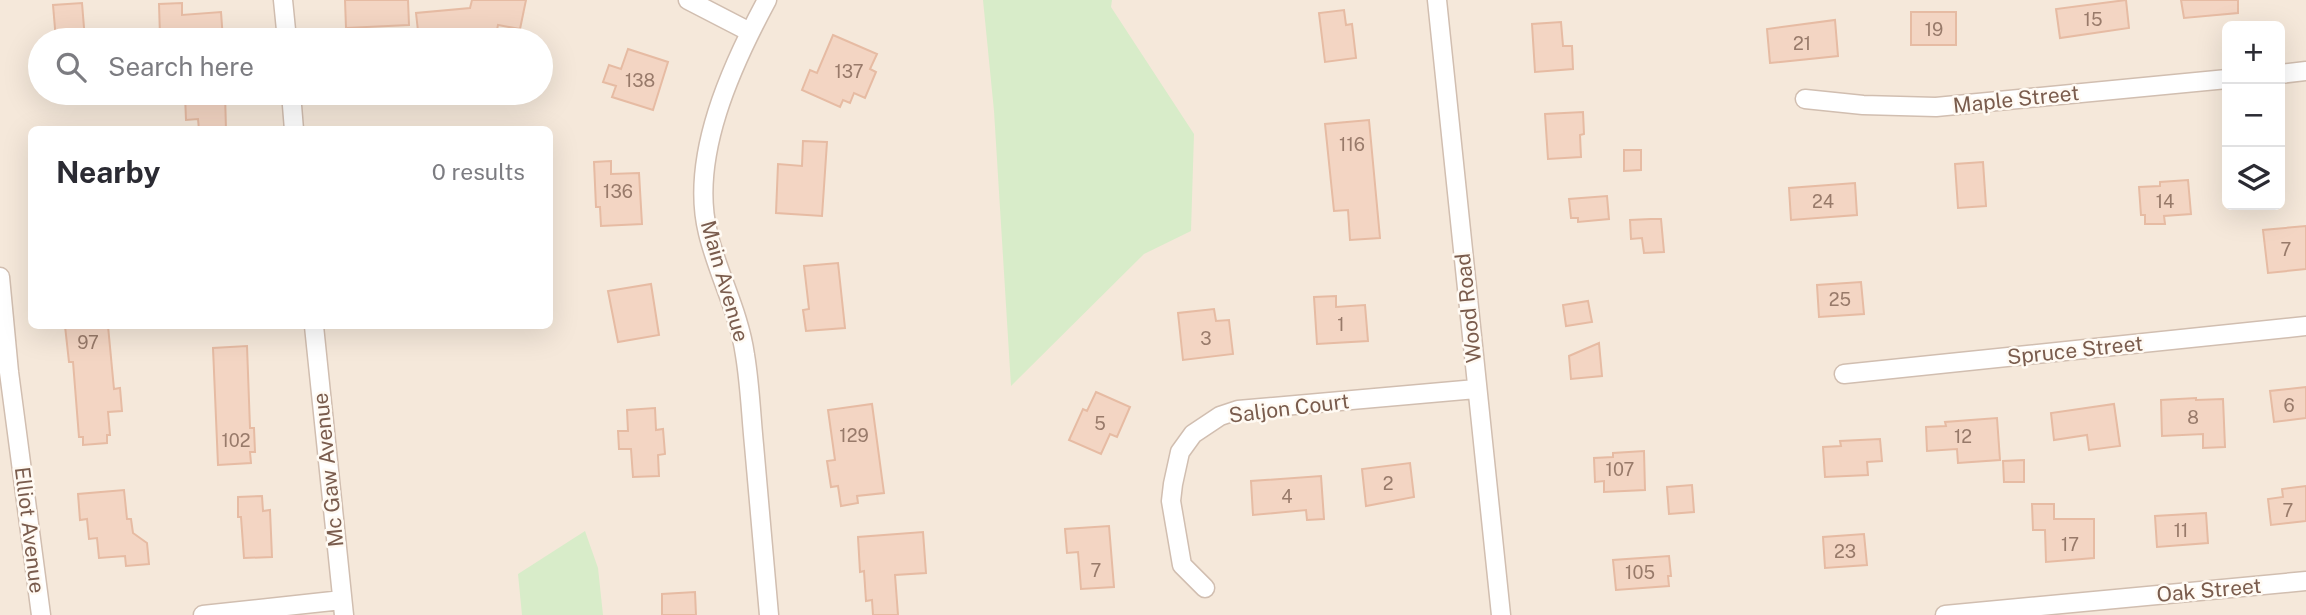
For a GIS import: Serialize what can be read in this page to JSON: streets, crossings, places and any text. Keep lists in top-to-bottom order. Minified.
{"streets":{"street":["Maple Street","Main Avenue","Wood Road","Spruce Street","Saljon Court","Mc Gaw Avenue","Elliot Avenue","Oak Street"]},"crossings":[["Wood Road","Saljon Court"]],"house_numbers":["15","19","21","137","138","116","136","24","14","7","25","1","3","97","6","8","5","129","12","102","107","2","4","7","11","17","23","7","105"],"page":{"map_buttons":["+","−"],"search":"Search here","heading":["Nearby","0 results"]}}
